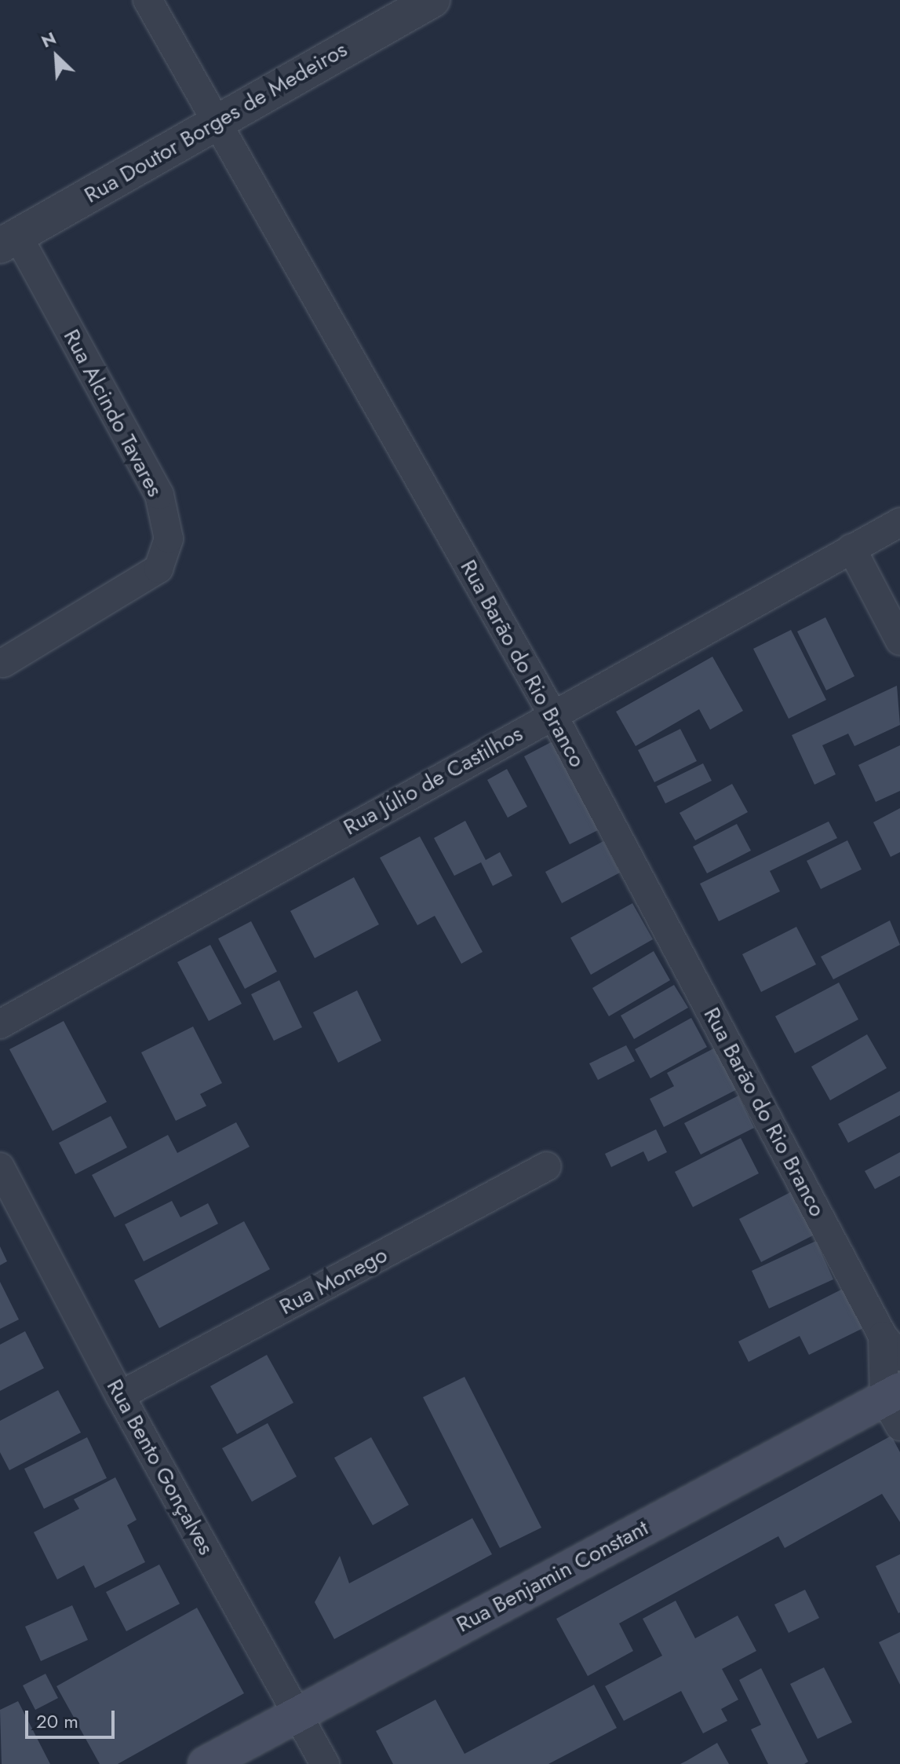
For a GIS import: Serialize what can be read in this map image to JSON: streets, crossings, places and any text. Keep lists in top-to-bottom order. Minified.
{"streets":{"main road":["Rua Benjamin Constant"],"street":["Rua Doutor Borges de Medeiros","Rua Alcindo Tavares","Rua Barão do Rio Branco","Rua Júlio de Castilhos","Rua Monego","Rua Bento Gonçalves"]},"crossings":[["Rua Doutor Borges de Medeiros","Rua Alcindo Tavares"],["Rua Doutor Borges de Medeiros","Rua Barão do Rio Branco"],["Rua Barão do Rio Branco","Rua Júlio de Castilhos"],["Rua Barão do Rio Branco","Rua Benjamin Constant"],["Rua Monego","Rua Bento Gonçalves"],["Rua Bento Gonçalves","Rua Benjamin Constant"]],"scale_bar":"20 m","north":"top left"}
